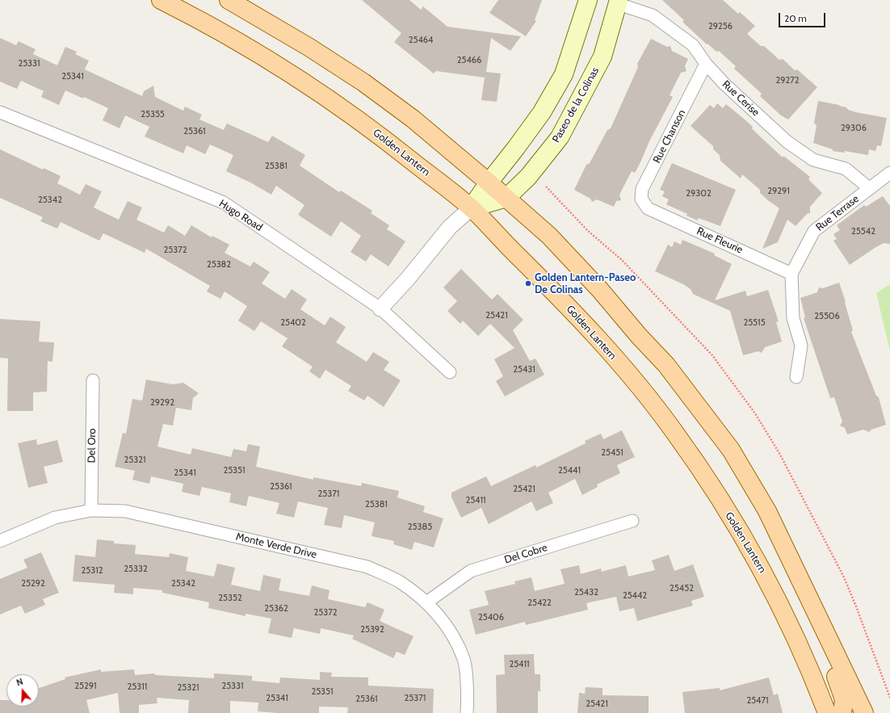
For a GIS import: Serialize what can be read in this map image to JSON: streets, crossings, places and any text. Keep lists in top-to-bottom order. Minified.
{"streets":{"main road":["Paseo de la Colinas","Golden Lantern"],"street":["Rue Cerise","Rue Chanson","Rue Terrase","Hugo Road","Rue Fleurie","Del Oro","Monte Verde Drive","Del Cobre"]},"crossings":[["Rue Cerise","Paseo de la Colinas"],["Rue Cerise","Rue Chanson"],["Rue Cerise","Rue Terrase"],["Paseo de la Colinas","Golden Lantern"],["Paseo de la Colinas","Hugo Road"],["Rue Chanson","Rue Fleurie"],["Rue Terrase","Rue Fleurie"],["Del Oro","Monte Verde Drive"],["Monte Verde Drive","Del Cobre"]],"places":["Golden Lantern-Paseo De Colinas"],"house_numbers":["29256","25464","25466","25331","25341","29272","25355","29306","25361","25381","29291","29302","25342","25542","25372","25382","25421","25506","25402","25515","25431","29292","25451","25321","25351","25441","25341","25361","25421","25371","25411","25381","25385","25332","25312","25292","25342","25452","25432","25442","25352","25422","25362","25372","25406","25392","25411","25291","25331","25311","25321","25351","25341","25371","25361","25471","25421"],"scale_bar":"20 m","north":"top"}
